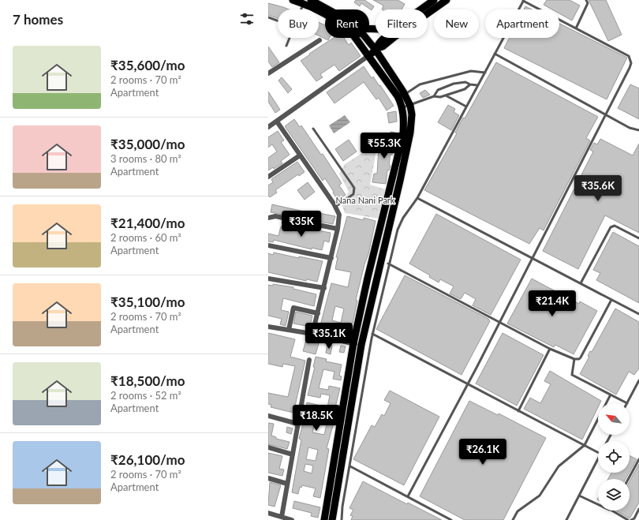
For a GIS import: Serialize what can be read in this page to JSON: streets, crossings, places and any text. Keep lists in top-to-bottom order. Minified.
{"parks":["Nana Nani Park"],"north":"top left","page":{"heading":"7 homes","chip":["Buy","Rent","Filters","New","Apartment"],"list":[{"name":"₹35,600/mo","note":"2 rooms · 70 m² · Apartment"},{"name":"₹35,000/mo","note":"3 rooms · 80 m² · Apartment"},{"name":"₹21,400/mo","note":"2 rooms · 60 m² · Apartment"},{"name":"₹35,100/mo","note":"2 rooms · 70 m² · Apartment"},{"name":"₹18,500/mo","note":"2 rooms · 52 m² · Apartment"},{"name":"₹26,100/mo","note":"2 rooms · 70 m² · Apartment"}],"price":["₹55.3K","₹35.6K","₹35K","₹21.4K","₹35.1K","₹18.5K","₹26.1K"]}}
